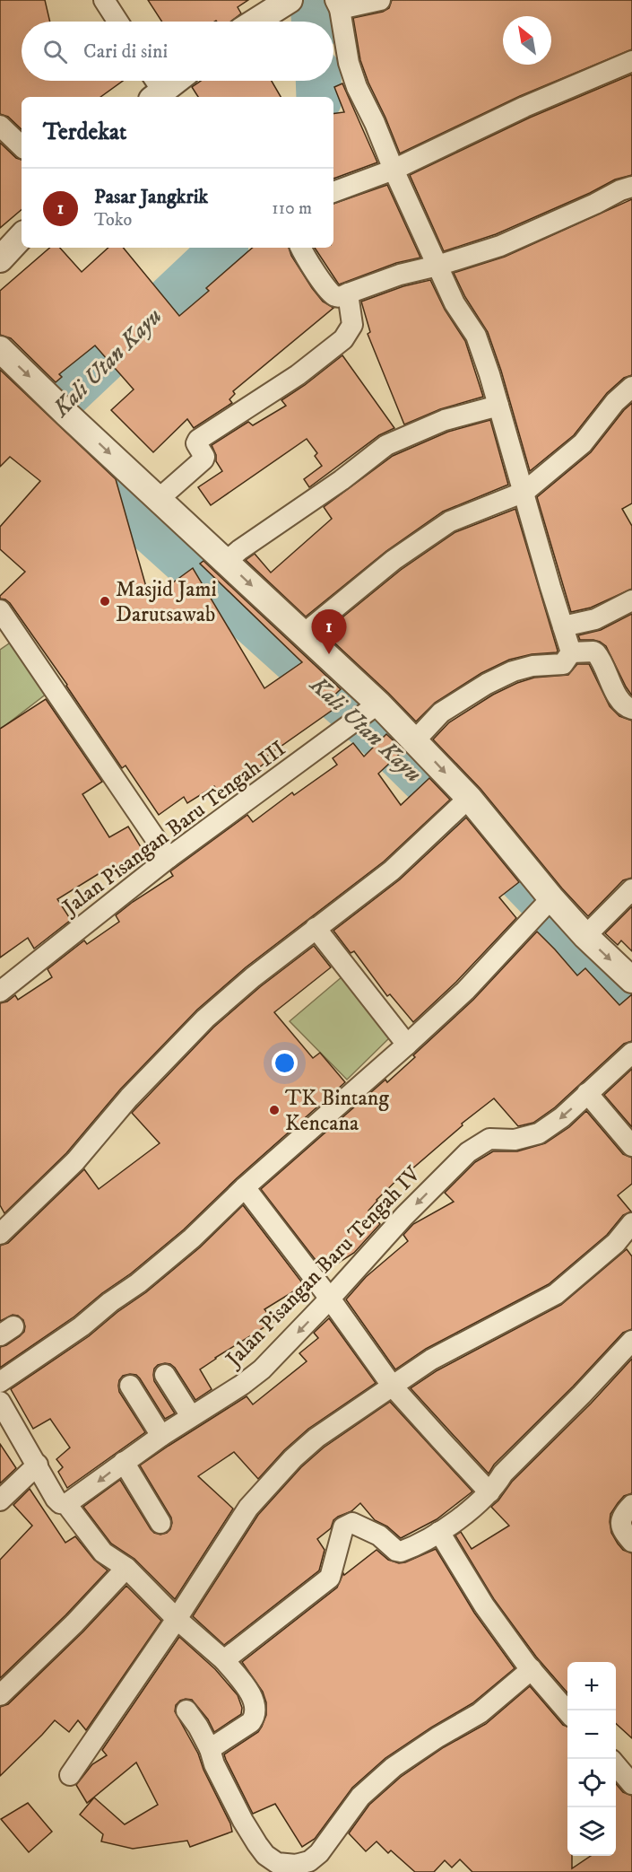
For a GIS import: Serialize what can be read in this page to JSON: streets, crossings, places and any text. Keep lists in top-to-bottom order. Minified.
{"streets":{"street":["Jalan Pisangan Baru Tengah III","Jalan Pisangan Baru Tengah IV"]},"water":["Kali Utan Kayu"],"places":["Masjid Jami Darutsawab","TK Bintang Kencana"],"north":"top left","page":{"search":"Cari di sini","heading":"Terdekat","list":[{"mark":"1","name":"Pasar Jangkrik","note":"Toko","value":"110 m"}],"pins":"1","map_buttons":["+","−"]}}
